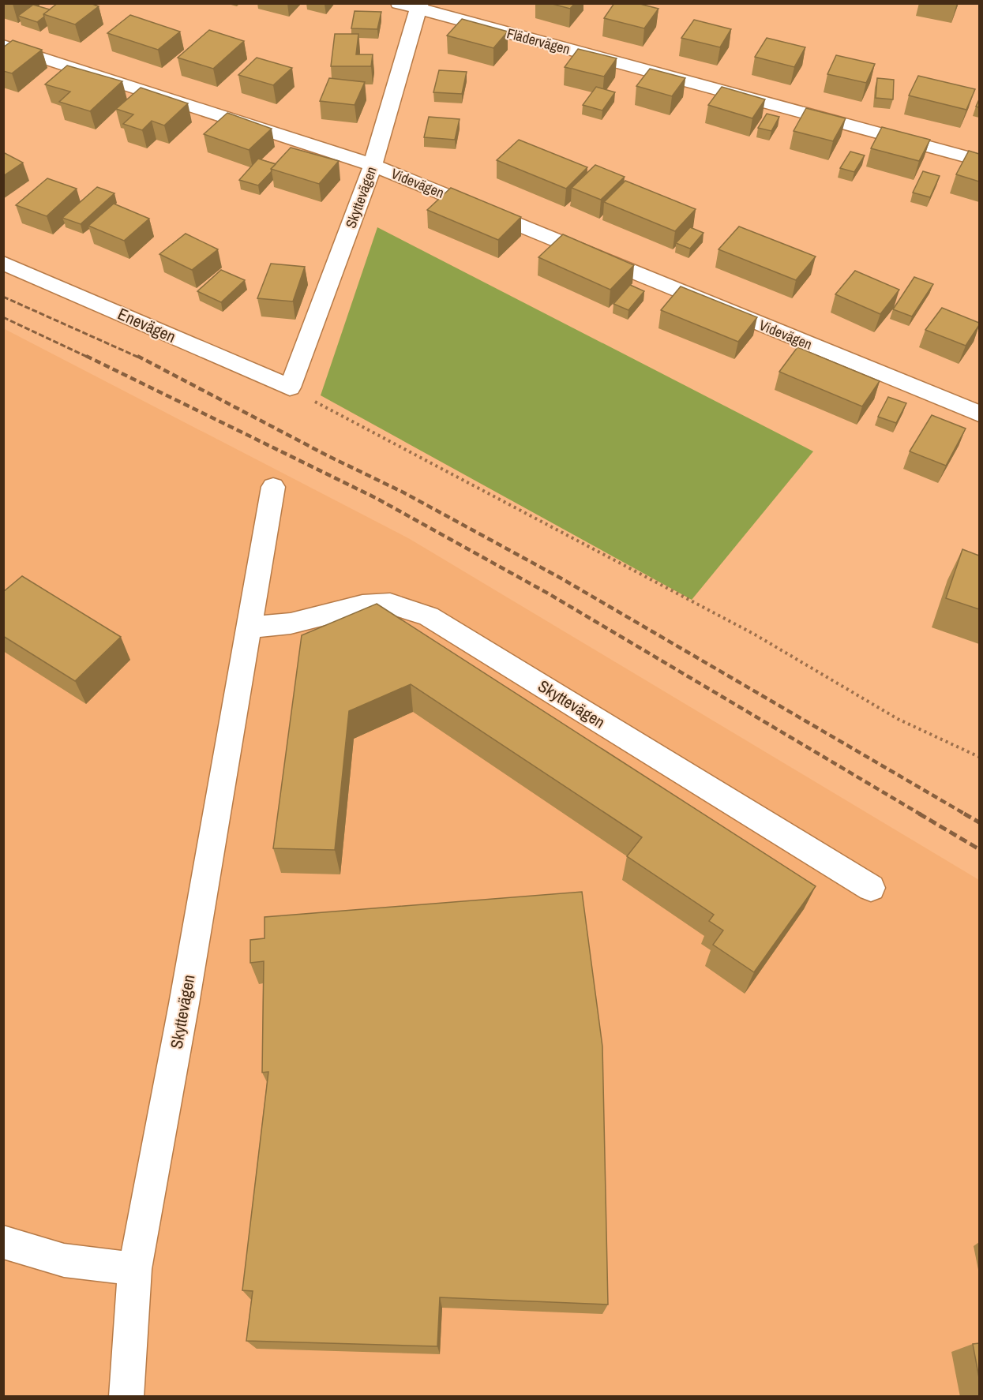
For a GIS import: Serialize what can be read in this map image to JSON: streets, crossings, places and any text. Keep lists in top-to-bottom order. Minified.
{"streets":{"street":["Flädervägen","Videvägen","Skyttevägen","Enevägen"]},"crossings":[["Flädervägen","Skyttevägen"],["Videvägen","Skyttevägen"],["Skyttevägen","Enevägen"]]}
